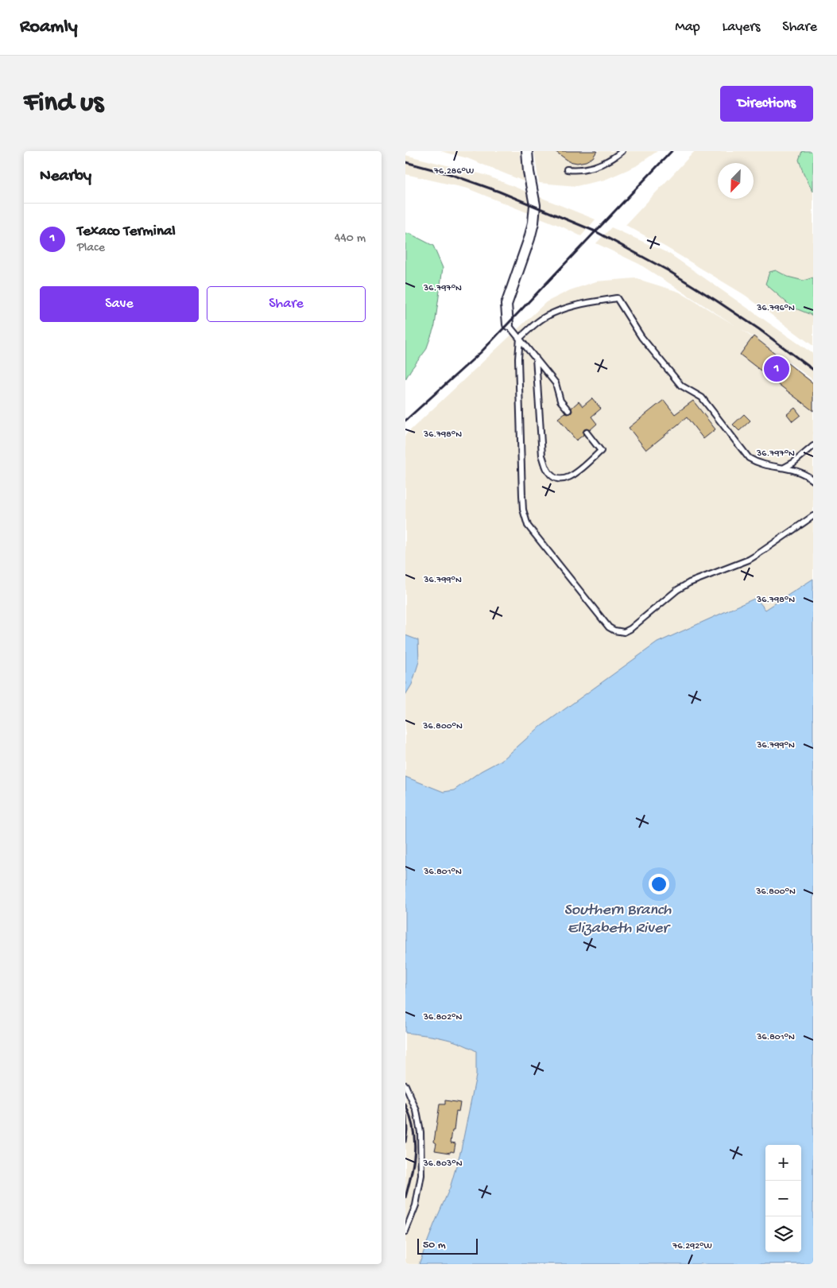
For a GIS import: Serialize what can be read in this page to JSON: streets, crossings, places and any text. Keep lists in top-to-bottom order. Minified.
{"water":["Southern Branch Elizabeth River"],"scale_bar":"50 m","north":"bottom left","page":{"header":"Roamly","nav":["Map","Layers","Share"],"buttons":["Directions",["Save","Share"]],"title":"Find us","heading":"Nearby","list":[{"mark":"1","name":"Texaco Terminal","note":"Place","value":"440 m"}],"pins":"1","map_buttons":["+","−"],"scale":"50 m"},"coordinates":["76.286°W","36.797°N","36.796°N","36.798°N","36.799°N","36.800°N","36.801°N","36.802°N","36.803°N","76.292°W"]}
